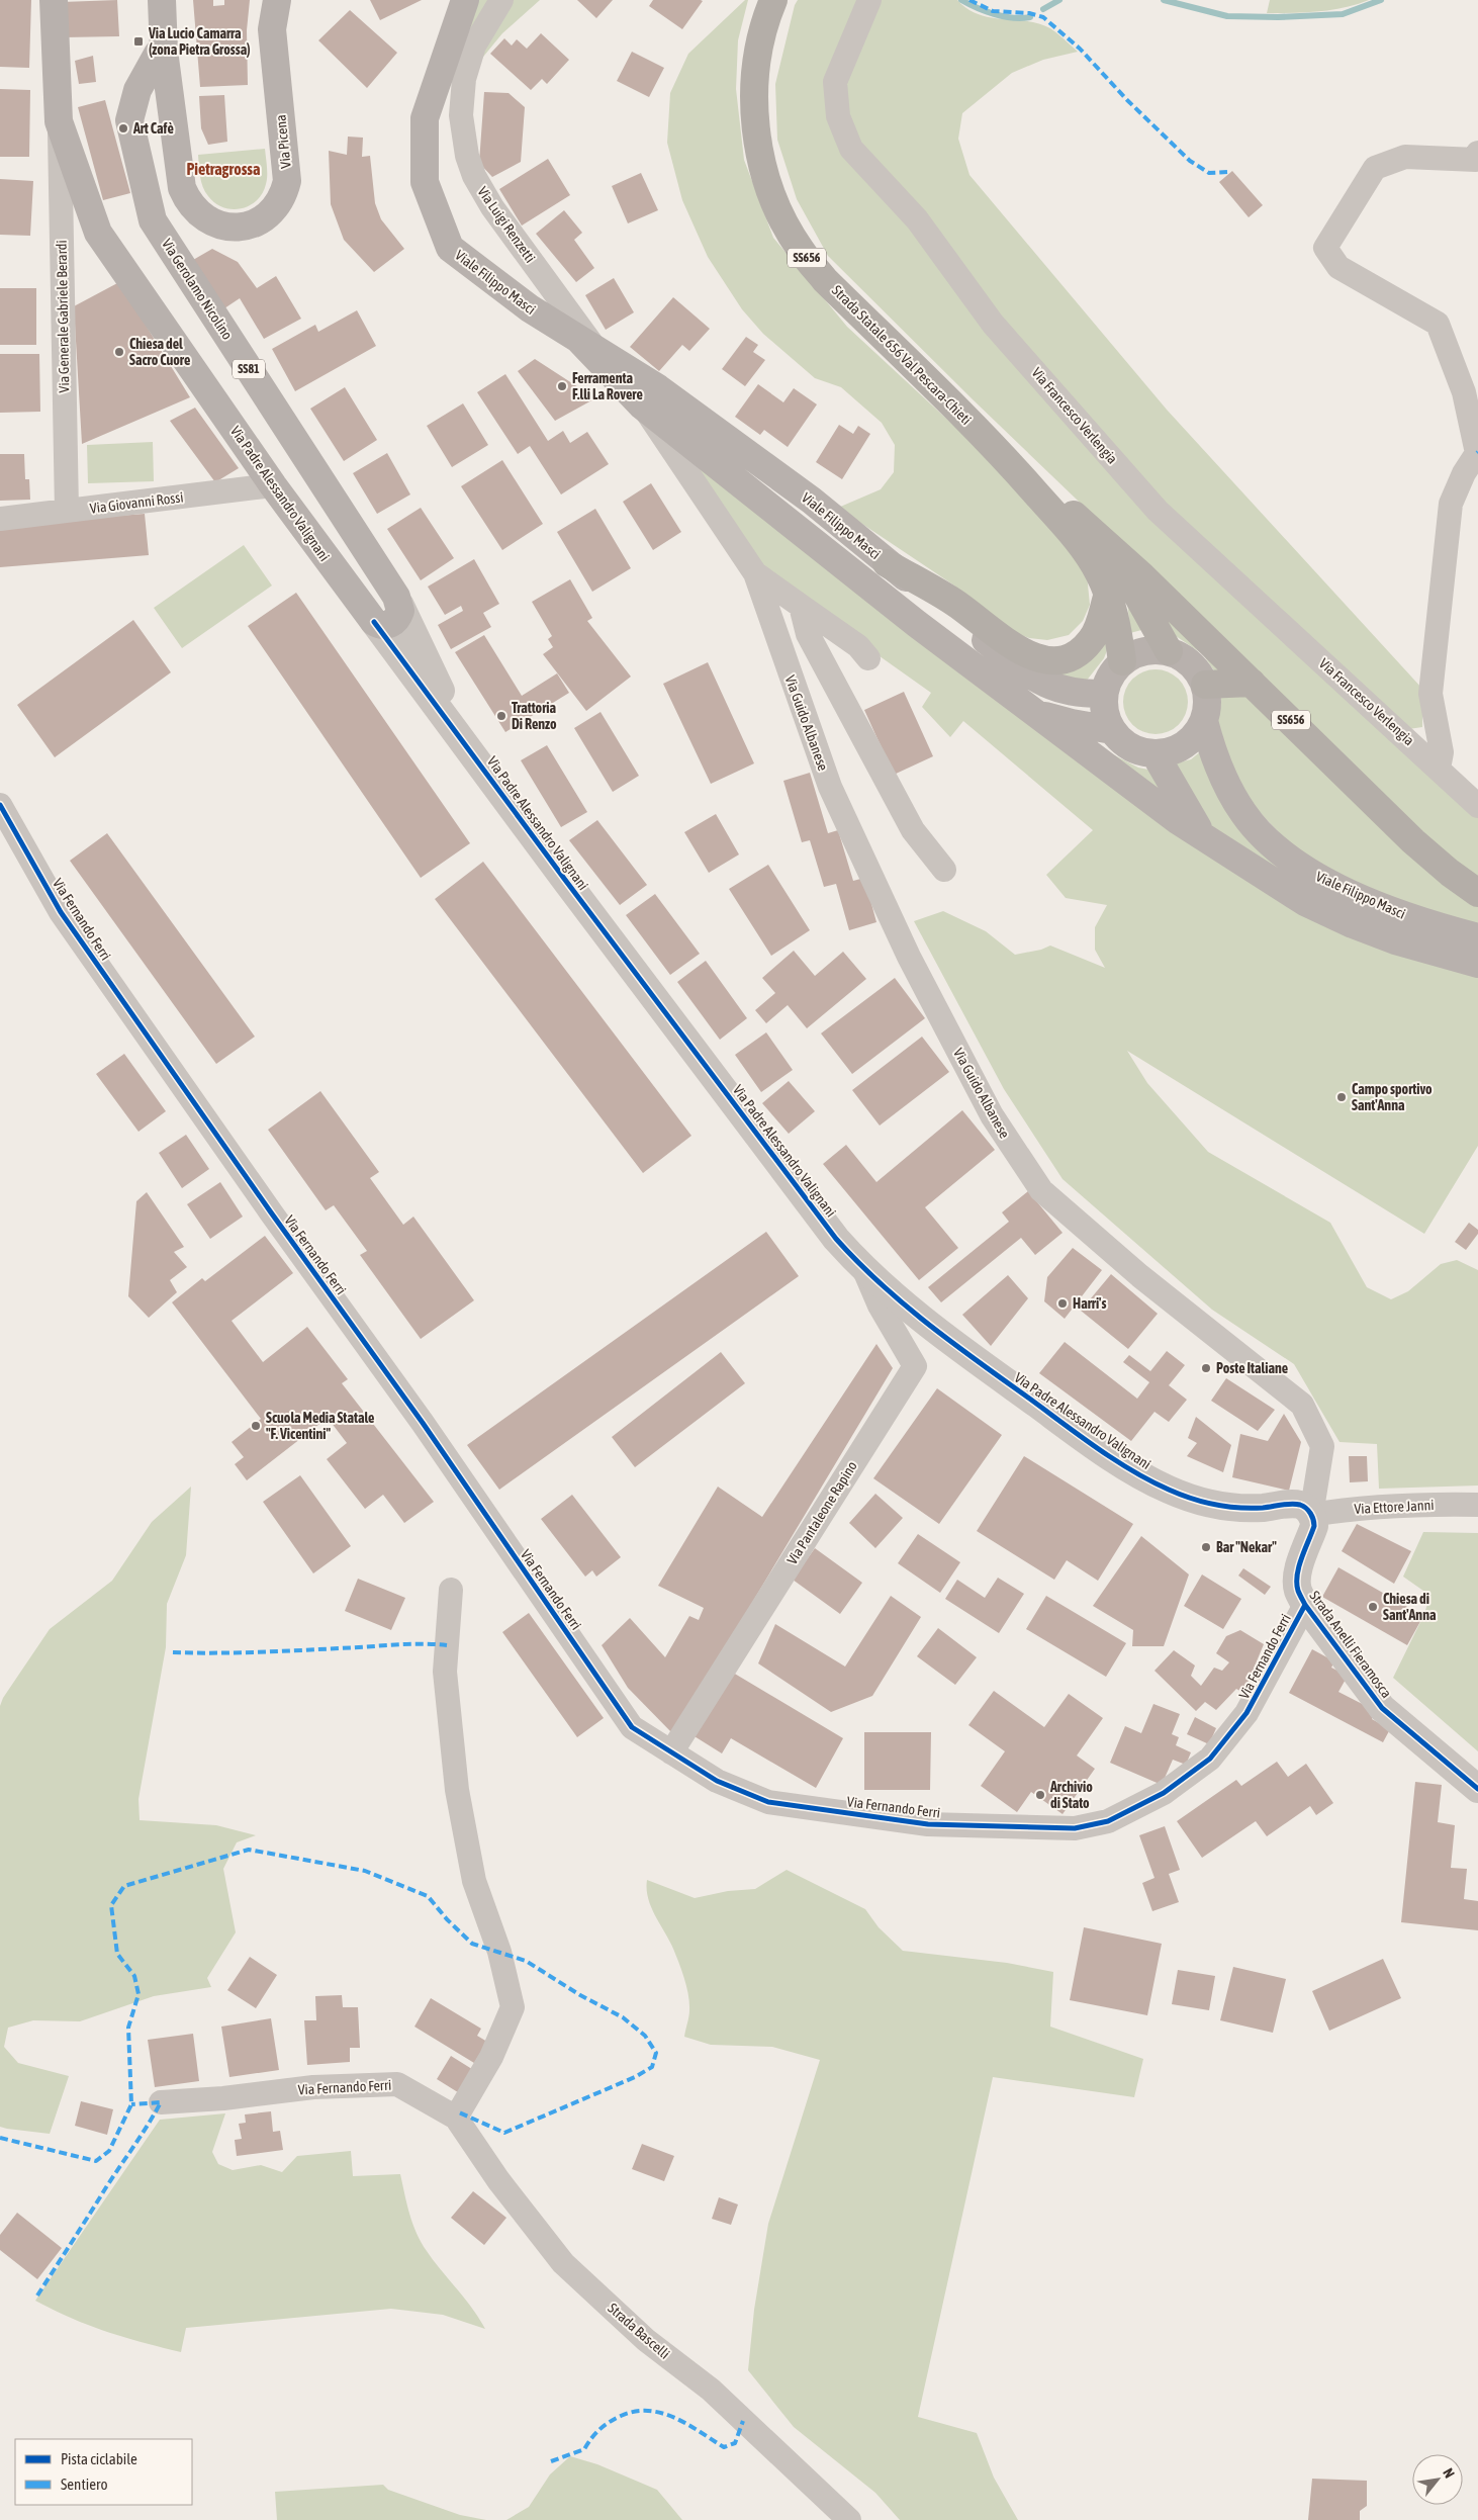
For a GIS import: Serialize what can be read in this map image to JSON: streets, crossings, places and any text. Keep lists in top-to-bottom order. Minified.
{"streets":{"highway":["SS656","Strada Statale 656 Val Pescara-Chieti"],"main road":["Via Picena","Viale Filippo Masci","Via Gerolamo Nicolino","SS81","Via Padre Alessandro Valignani"],"street":["Via Luigi Renzetti","Via Generale Gabriele Berardi","Via Francesco Verlengia","Via Giovanni Rossi","Via Guido Albanese","Via Fernando Ferri","Via Ettore Janni","Via Pantaleone Rapino","Strada Anelli Fieramosca","Strada Bascelli"]},"crossings":[["Via Picena","Via Gerolamo Nicolino"],["Via Luigi Renzetti","Viale Filippo Masci"],["SS656","Viale Filippo Masci"],["SS656","Strada Statale 656 Val Pescara-Chieti"],["Viale Filippo Masci","Via Guido Albanese"],["Via Generale Gabriele Berardi","Via Padre Alessandro Valignani"],["Via Generale Gabriele Berardi","Via Giovanni Rossi"],["Via Padre Alessandro Valignani","Via Giovanni Rossi"],["Via Padre Alessandro Valignani","Via Guido Albanese"],["Via Padre Alessandro Valignani","Via Ettore Janni"],["Via Padre Alessandro Valignani","Via Pantaleone Rapino"],["Via Guido Albanese","Via Ettore Janni"],["Via Fernando Ferri","Via Pantaleone Rapino"],["Via Fernando Ferri","Strada Anelli Fieramosca"],["Via Fernando Ferri","Strada Bascelli"]],"districts":["Pietragrossa"],"places":{"transit":["Via Lucio Camarra (zona Pietra Grossa)"],"other":["Art Cafè","Chiesa del Sacro Cuore","Ferramenta F.lli La Rovere","Trattoria Di Renzo","Campo sportivo Sant'Anna","Harri's","Poste Italiane","Scuola Media Statale \"F. Vicentini\"","Bar \"Nekar\"","Chiesa di Sant'Anna","Archivio di Stato"]},"legend":["Pista ciclabile","Sentiero"],"north":"top right"}
